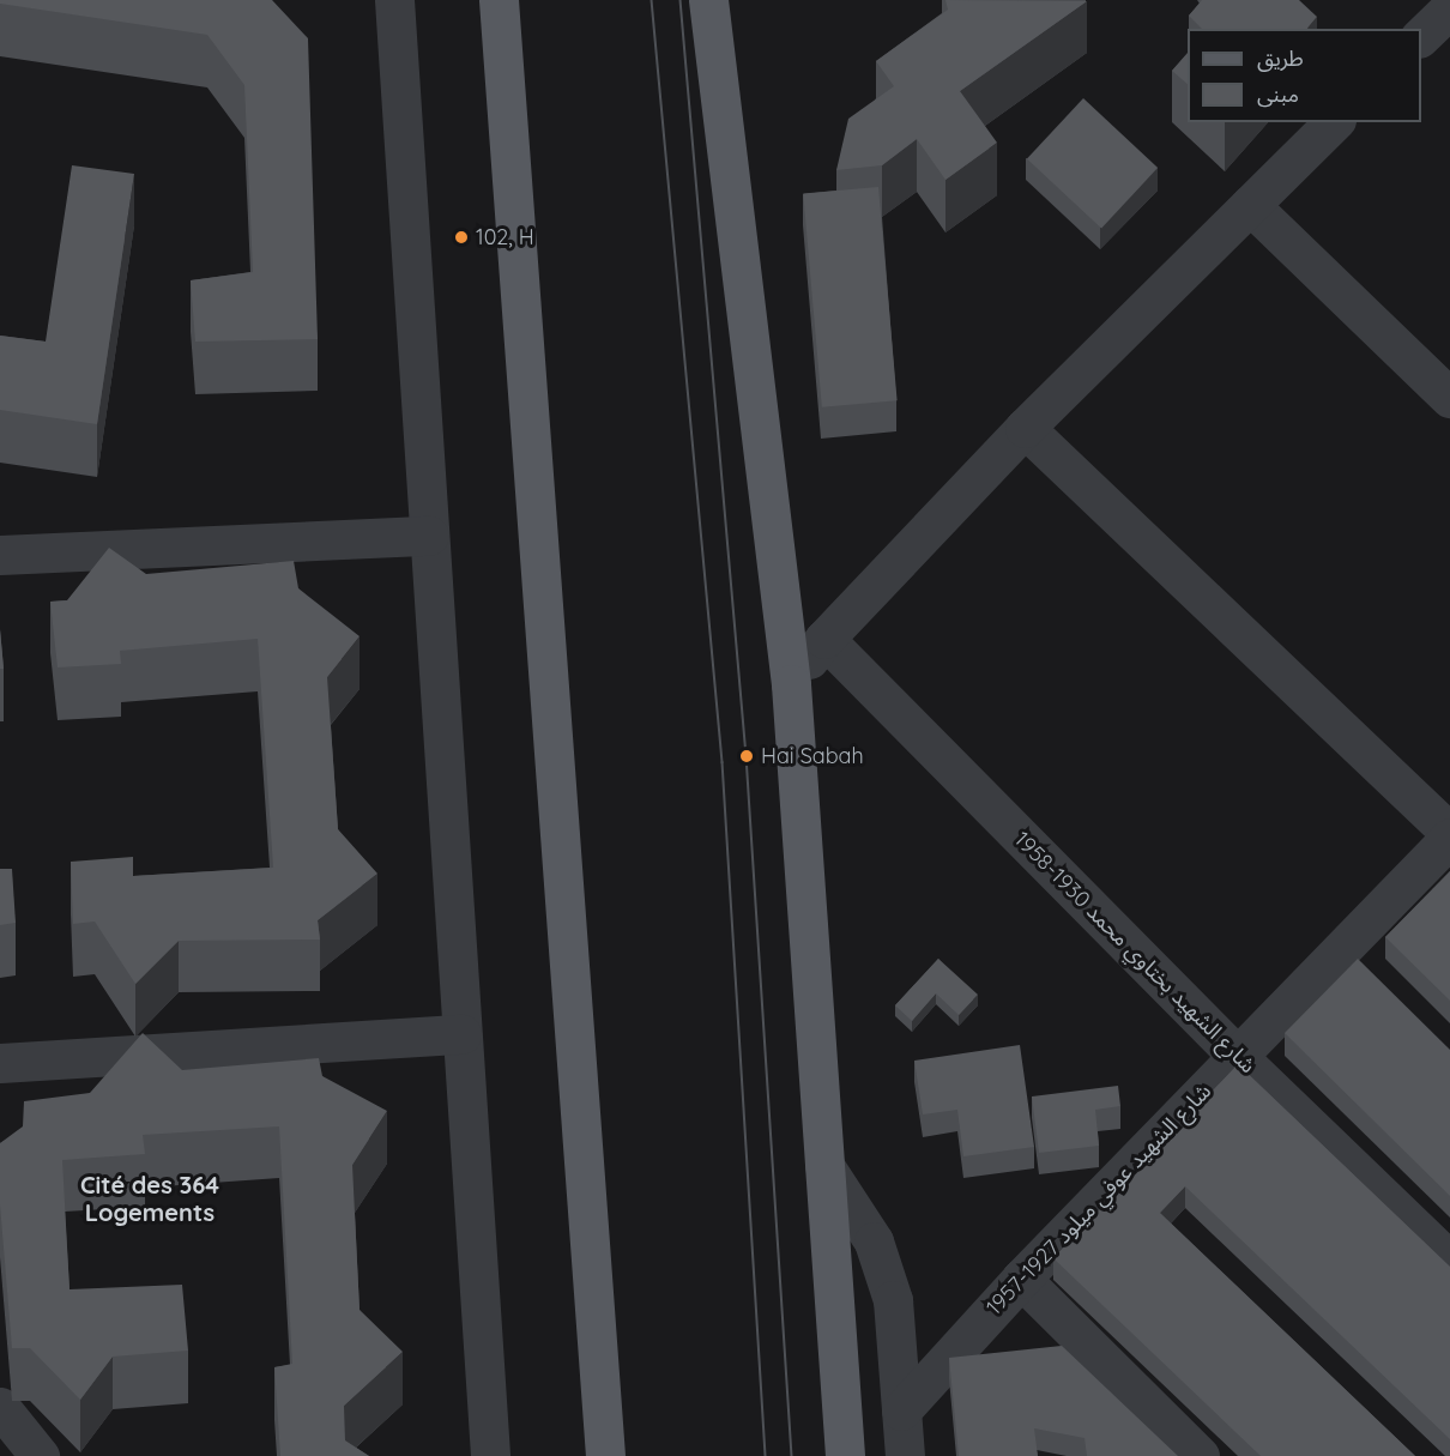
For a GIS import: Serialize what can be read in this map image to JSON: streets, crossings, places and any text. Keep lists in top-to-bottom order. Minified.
{"streets":{"street":["شارع الشهيد بختاوي محمد 1930-1958","شارع الشهيد عوفي ميلود 1927-1957"]},"crossings":[["شارع الشهيد بختاوي محمد 1930-1958","شارع الشهيد عوفي ميلود 1927-1957"]],"districts":["Cité des 364 Logements"],"places":["102, H","Hai Sabah"],"legend":["طريق","مبنى"]}
